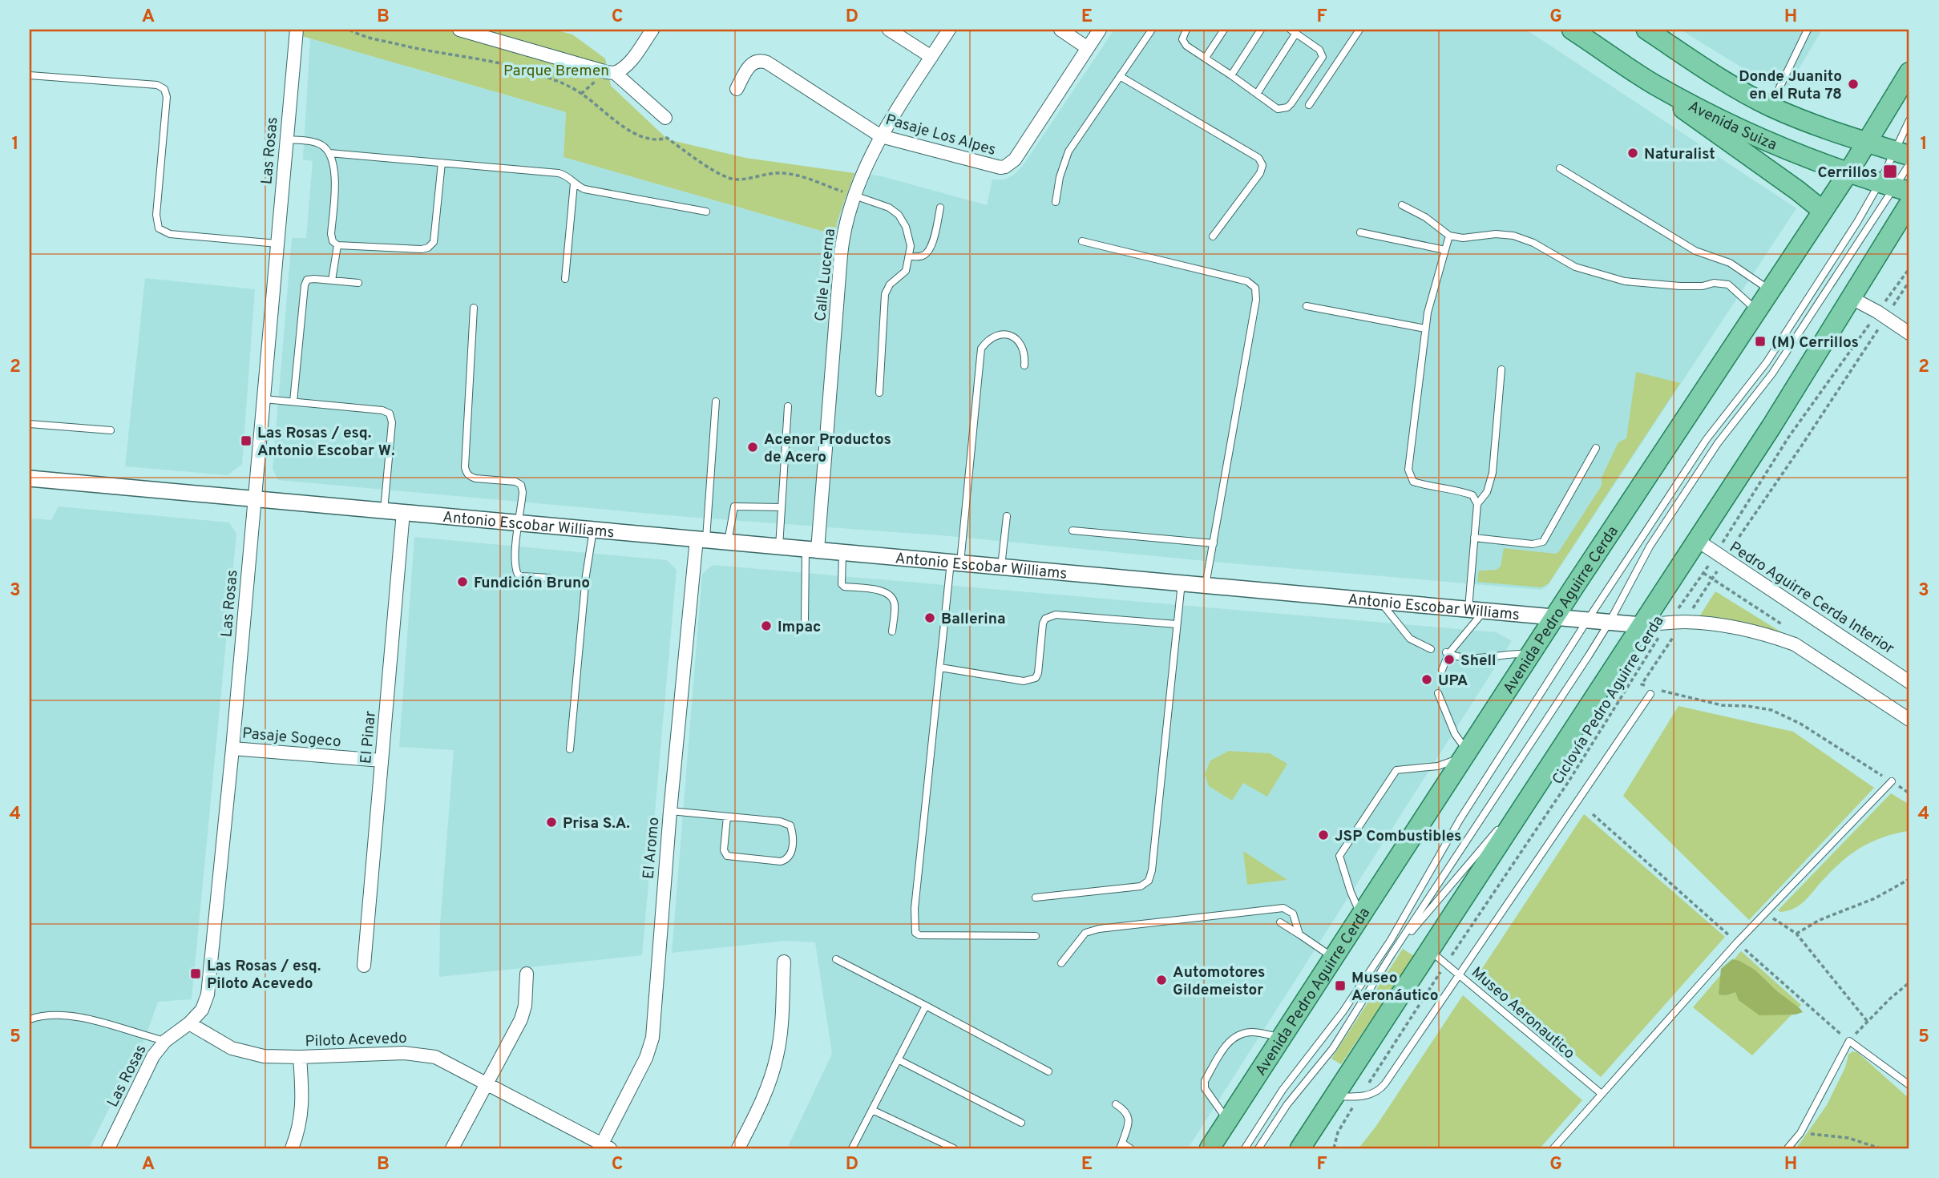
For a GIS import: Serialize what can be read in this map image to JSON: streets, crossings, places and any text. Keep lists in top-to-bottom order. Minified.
{"streets":{"main road":["Avenida Suiza","Avenida Pedro Aguirre Cerda"],"street":["Pasaje Los Alpes","Las Rosas","Calle Lucerna","Antonio Escobar Williams","Pedro Aguirre Cerda Interior","Pasaje Sogeco","El Pinar","El Aromo","Piloto Acevedo"],"lane":["Museo Aeronautico"],"path":["Ciclovía Pedro Aguirre Cerda"]},"crossings":[["Avenida Suiza","Avenida Pedro Aguirre Cerda"],["Pasaje Los Alpes","Calle Lucerna"],["Las Rosas","Antonio Escobar Williams"],["Las Rosas","Pasaje Sogeco"],["Las Rosas","Piloto Acevedo"],["Calle Lucerna","Antonio Escobar Williams"],["Antonio Escobar Williams","Avenida Pedro Aguirre Cerda"],["Antonio Escobar Williams","Ciclovía Pedro Aguirre Cerda"],["Antonio Escobar Williams","El Pinar"],["Antonio Escobar Williams","El Aromo"],["Pedro Aguirre Cerda Interior","Ciclovía Pedro Aguirre Cerda"],["Ciclovía Pedro Aguirre Cerda","Museo Aeronautico"],["Pasaje Sogeco","El Pinar"],["El Aromo","Piloto Acevedo"]],"parks":["Parque Bremen"],"places":{"other":["Donde Juanito en el Ruta 78","Naturalist","Acenor Productos de Acero","Fundición Bruno","Ballerina","Impac","Shell","UPA","Prisa S.A.","JSP Combustibles","Automotores Gildemeistor"],"transit":["Cerrillos","(M) Cerrillos","Las Rosas / esq. Antonio Escobar W.","Las Rosas / esq. Piloto Acevedo","Museo Aeronáutico"]},"grid":{"columns":["A","B","C","D","E","F","G","H"],"rows":["1","2","3","4","5"]}}
